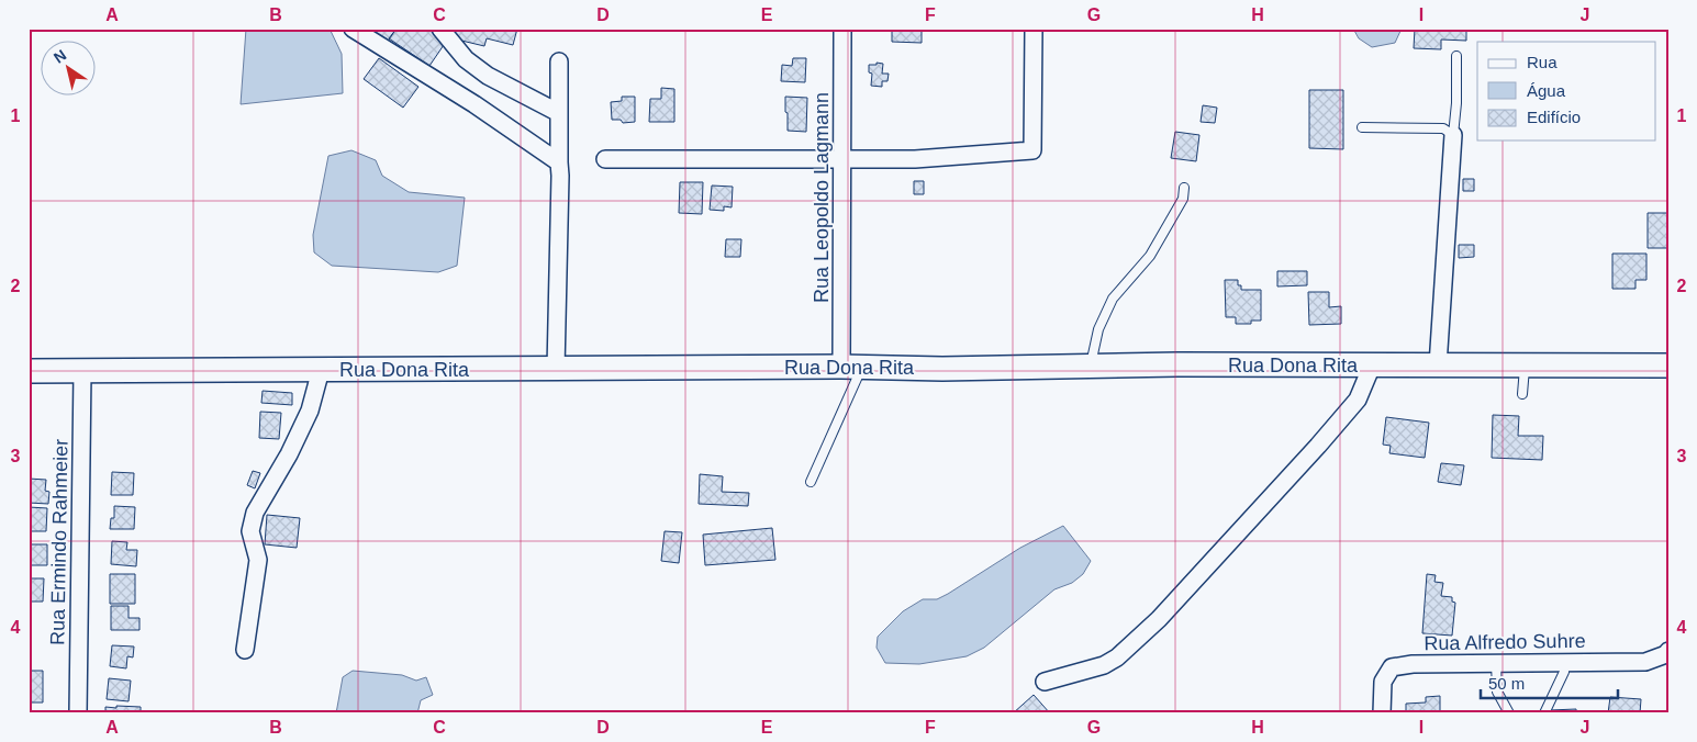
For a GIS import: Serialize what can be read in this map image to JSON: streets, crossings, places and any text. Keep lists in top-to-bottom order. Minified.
{"streets":{"main road":["Rua Dona Rita"],"street":["Rua Leopoldo Lagmann","Rua Ermindo Rahmeier","Rua Alfredo Suhre"]},"crossings":[["Rua Leopoldo Lagmann","Rua Dona Rita"],["Rua Dona Rita","Rua Ermindo Rahmeier"]],"legend":["Rua","Água","Edifício"],"scale_bar":"50 m","north":"top left","grid":{"columns":["A","B","C","D","E","F","G","H","I","J"],"rows":["1","2","3","4"]}}
